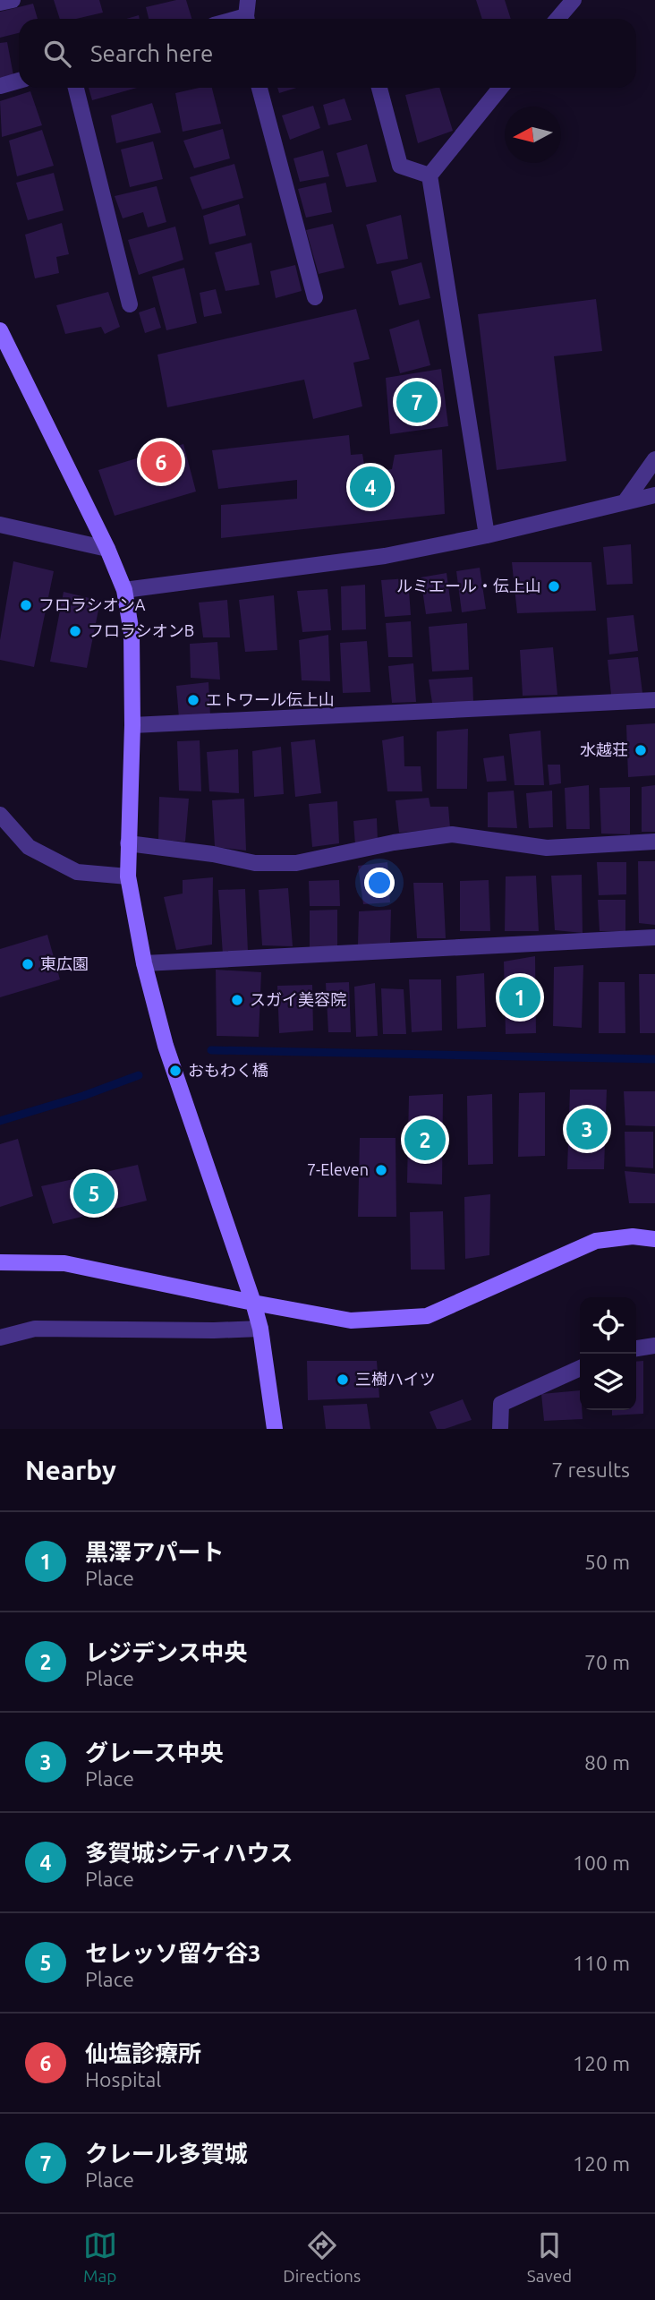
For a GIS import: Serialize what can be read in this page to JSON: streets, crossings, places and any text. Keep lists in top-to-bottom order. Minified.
{"places":["ルミエール・伝上山","フロラシオンA","フロラシオンB","エトワール伝上山","水越荘","東広園","スガイ美容院","おもわく橋","7-Eleven","三樹ハイツ"],"north":"left","page":{"search":"Search here","pins":["7","6","4","1","3","2","5"],"heading":["Nearby","7 results"],"list":[{"mark":"1","name":"黒澤アパート","note":"Place","value":"50 m"},{"mark":"2","name":"レジデンス中央","note":"Place","value":"70 m"},{"mark":"3","name":"グレース中央","note":"Place","value":"80 m"},{"mark":"4","name":"多賀城シティハウス","note":"Place","value":"100 m"},{"mark":"5","name":"セレッソ留ケ谷3","note":"Place","value":"110 m"},{"mark":"6","name":"仙塩診療所","note":"Hospital","value":"120 m"},{"mark":"7","name":"クレール多賀城","note":"Place","value":"120 m"}],"nav":["Map","Directions","Saved"]}}
